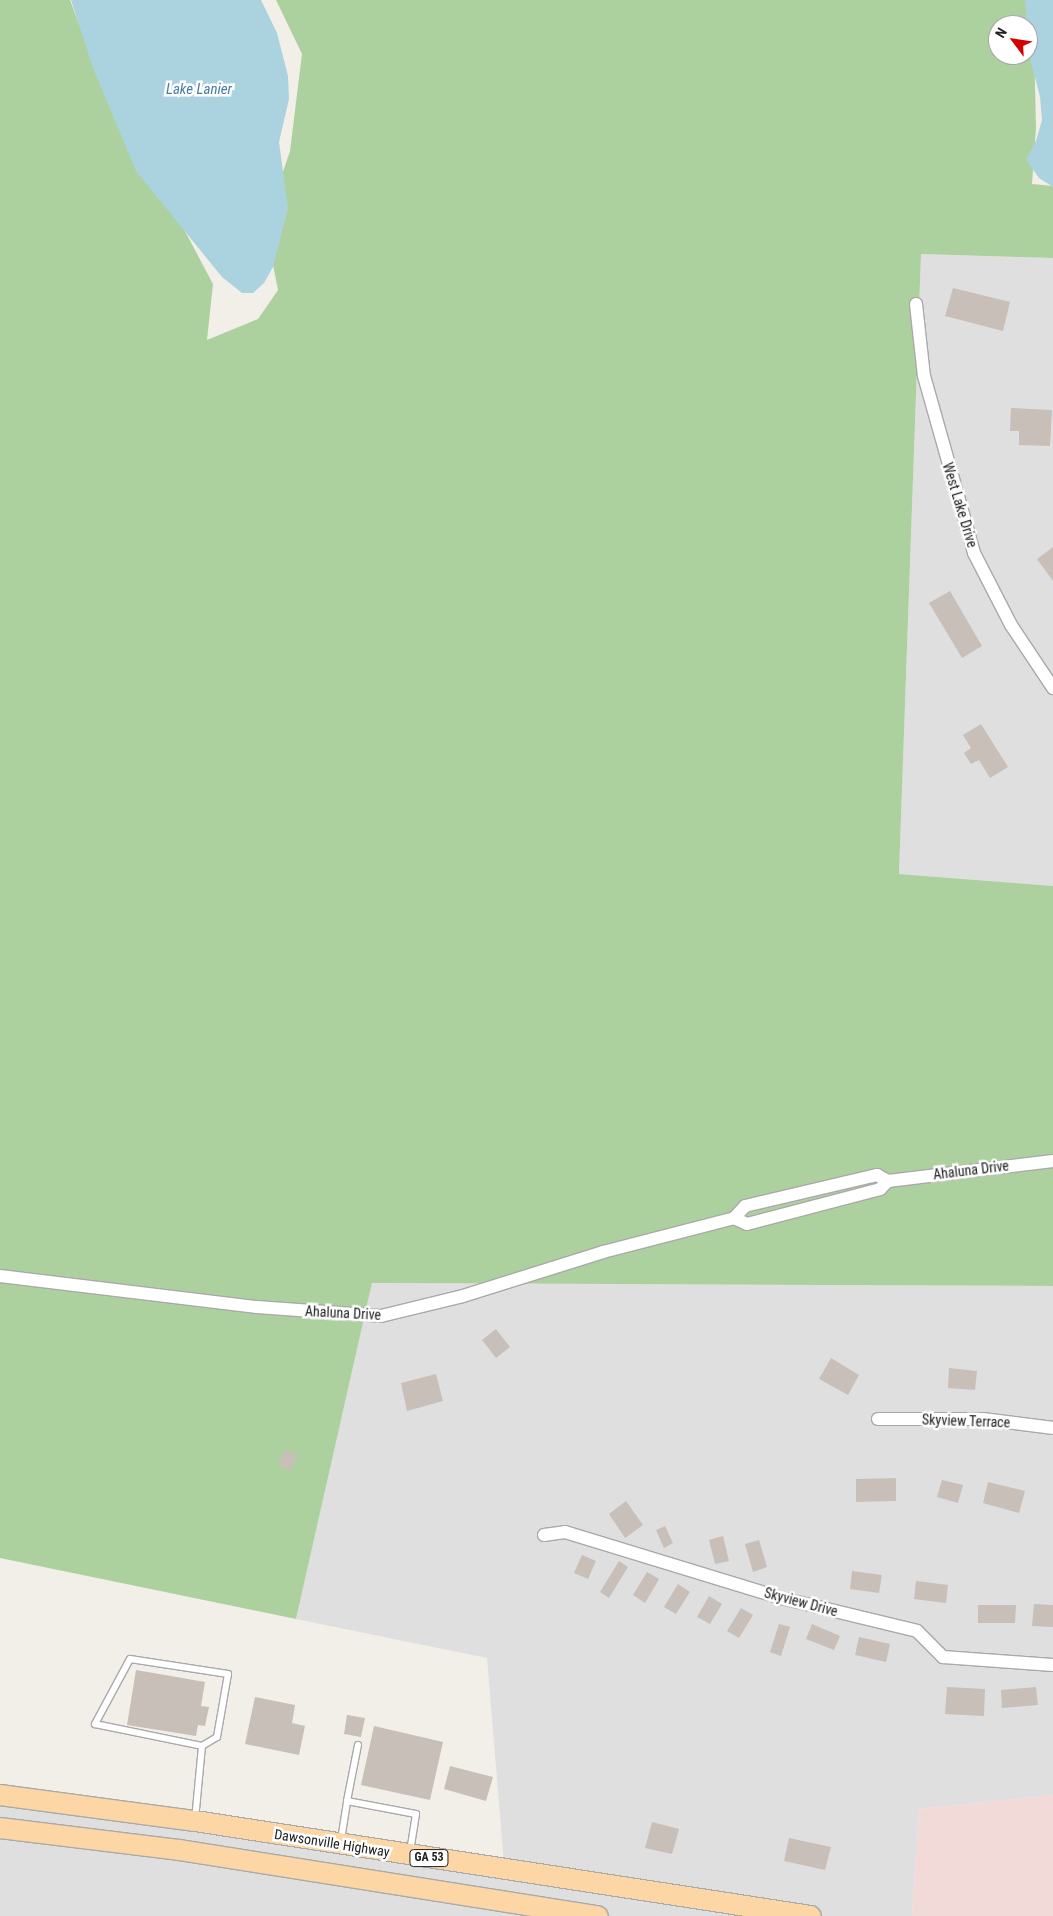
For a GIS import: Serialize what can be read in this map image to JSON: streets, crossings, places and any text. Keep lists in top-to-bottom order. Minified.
{"streets":{"main road":["Dawsonville Highway","GA 53"],"street":["West Lake Drive","Ahaluna Drive","Skyview Terrace","Skyview Drive"]},"water":["Lake Lanier"],"north":"top left"}
